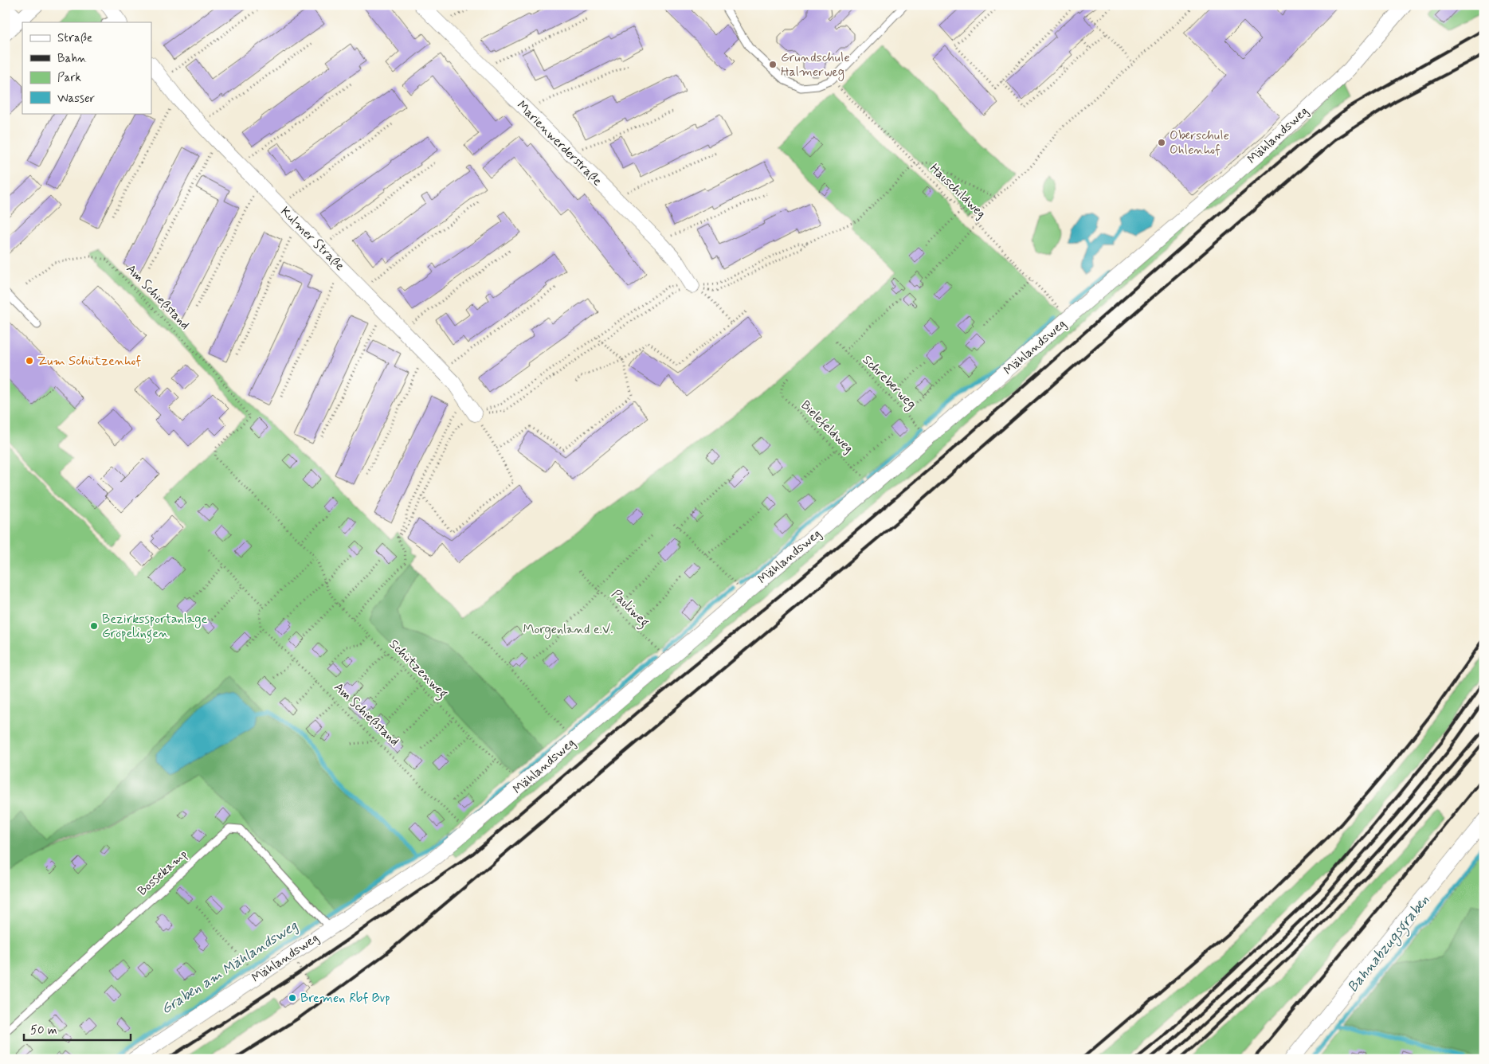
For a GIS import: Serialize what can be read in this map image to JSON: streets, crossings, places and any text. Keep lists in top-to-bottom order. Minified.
{"streets":{"street":["Mählandsweg","Marienwerderstraße","Kulmer Straße"],"lane":["Bossekamp"],"path":["Hauschildweg","Am Schießstand","Schreberweg","Bielefeldweg","Pauliweg","Schützenweg"]},"crossings":[["Mählandsweg","Hauschildweg"],["Mählandsweg","Am Schießstand"],["Mählandsweg","Schreberweg"],["Mählandsweg","Bielefeldweg"],["Mählandsweg","Pauliweg"],["Mählandsweg","Schützenweg"],["Mählandsweg","Bossekamp"],["Am Schießstand","Schützenweg"]],"water":["Bahnabzugsgraben","Graben am Mählandsweg"],"parks":["Morgenland e.V."],"places":["Grundschule Halmerweg","Oberschule Ohlenhof","Zum Schützenhof","Bezirkssportanlage Gröpelingen","Bremen Rbf Bvp"],"legend":["Straße","Bahn","Park","Wasser"],"scale_bar":"50 m"}
